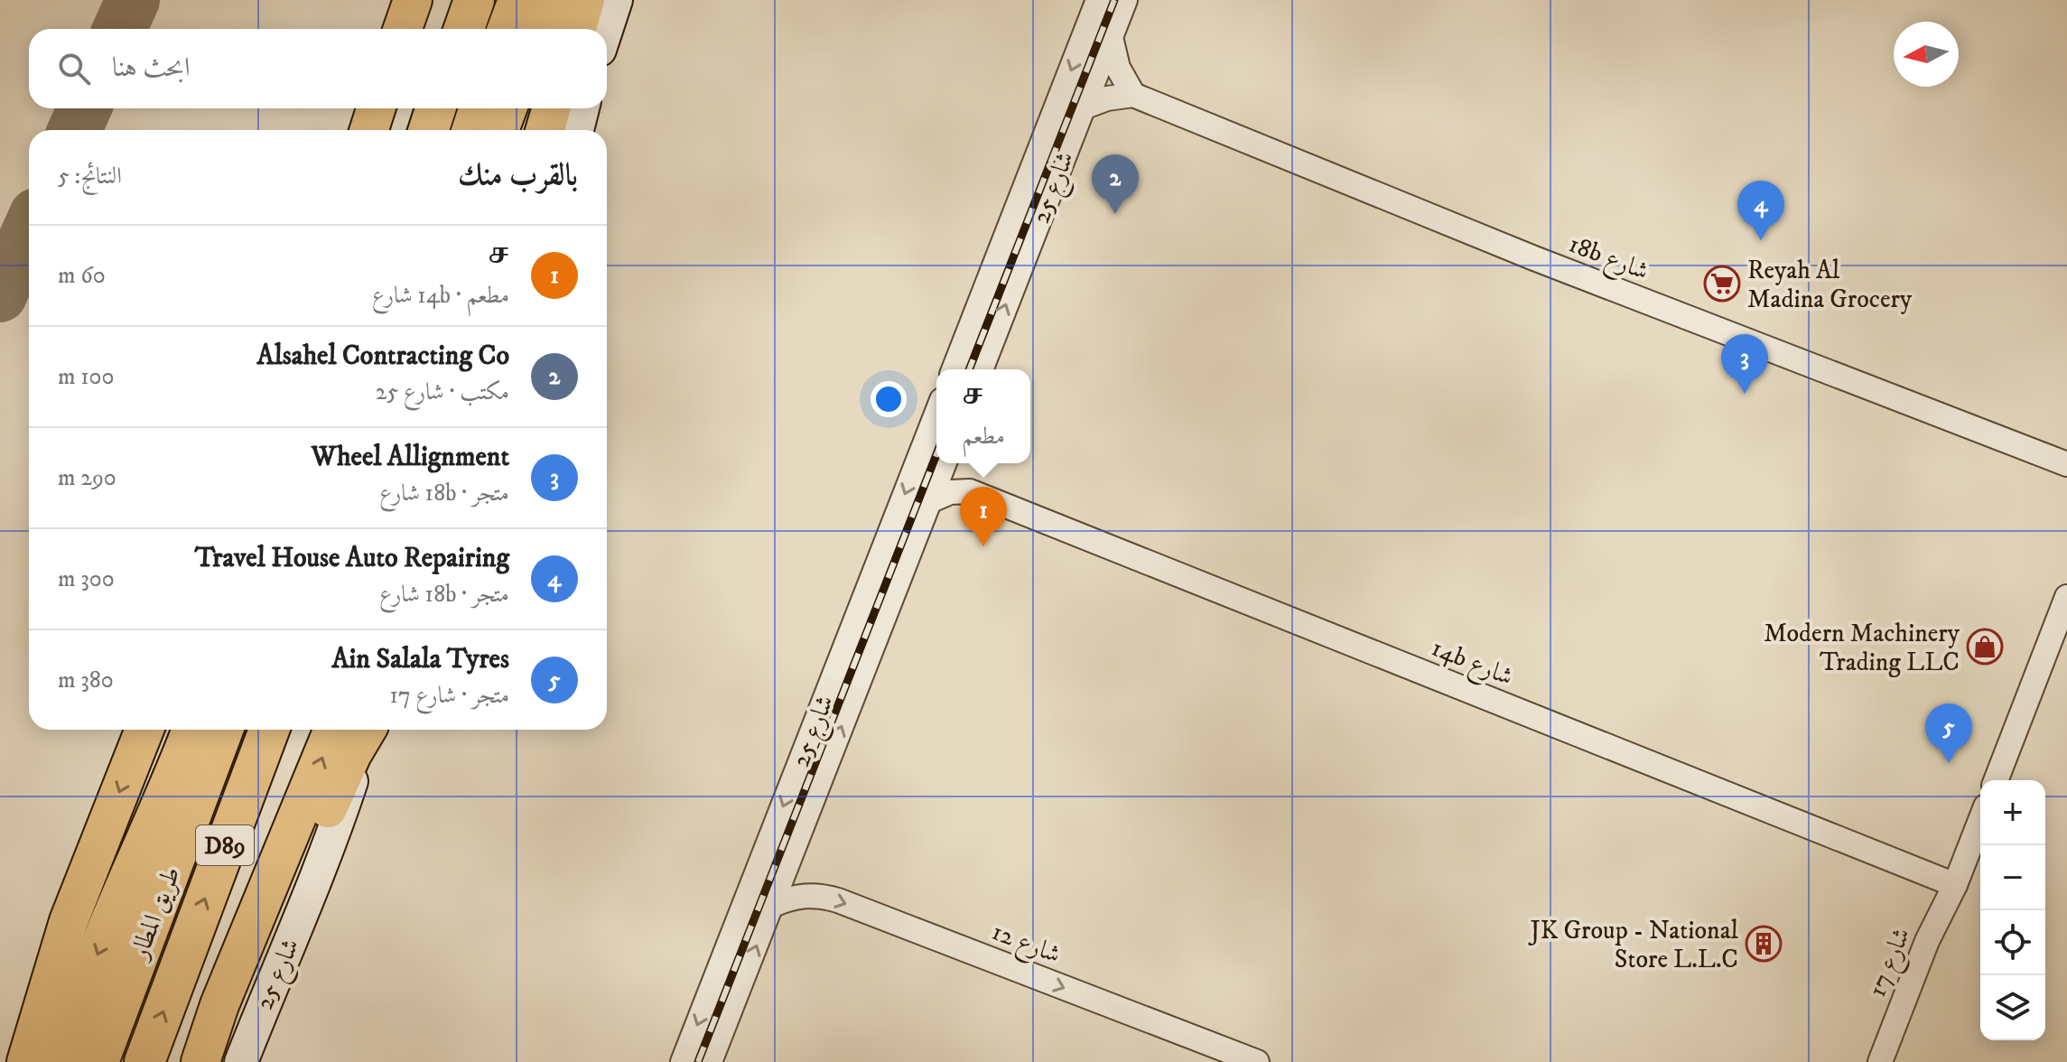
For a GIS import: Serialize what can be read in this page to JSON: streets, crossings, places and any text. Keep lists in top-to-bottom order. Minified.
{"streets":{"highway":["D89","طريق المطار"],"street":["شارع 25","18b شارع","14b شارع","شارع 12","شارع 17"]},"crossings":[["شارع 25","شارع 12"],["14b شارع","شارع 17"]],"one_way":["شارع 12"],"places":{"supermarket":["Reyah Al Madina Grocery"],"shop":["Modern Machinery Trading LLC"],"building":["JK Group - National Store L.L.C"]},"north":"left","page":{"search":"ابحث هنا","heading":["بالقرب منك","النتائج: 5"],"pins":["2","4","3","1","5"],"list":[{"mark":"1","name":"ச","note":"مطعم · 14b شارع","value":"60 m"},{"mark":"2","name":"Alsahel Contracting Co","note":"مكتب · شارع 25","value":"100 m"},{"mark":"3","name":"Wheel Allignment","note":"متجر · 18b شارع","value":"290 m"},{"mark":"4","name":"Travel House Auto Repairing","note":"متجر · 18b شارع","value":"300 m"},{"mark":"5","name":"Ain Salala Tyres","note":"متجر · شارع 17","value":"380 m"}],"popup":["ச","مطعم"],"map_buttons":["+","−"]}}
